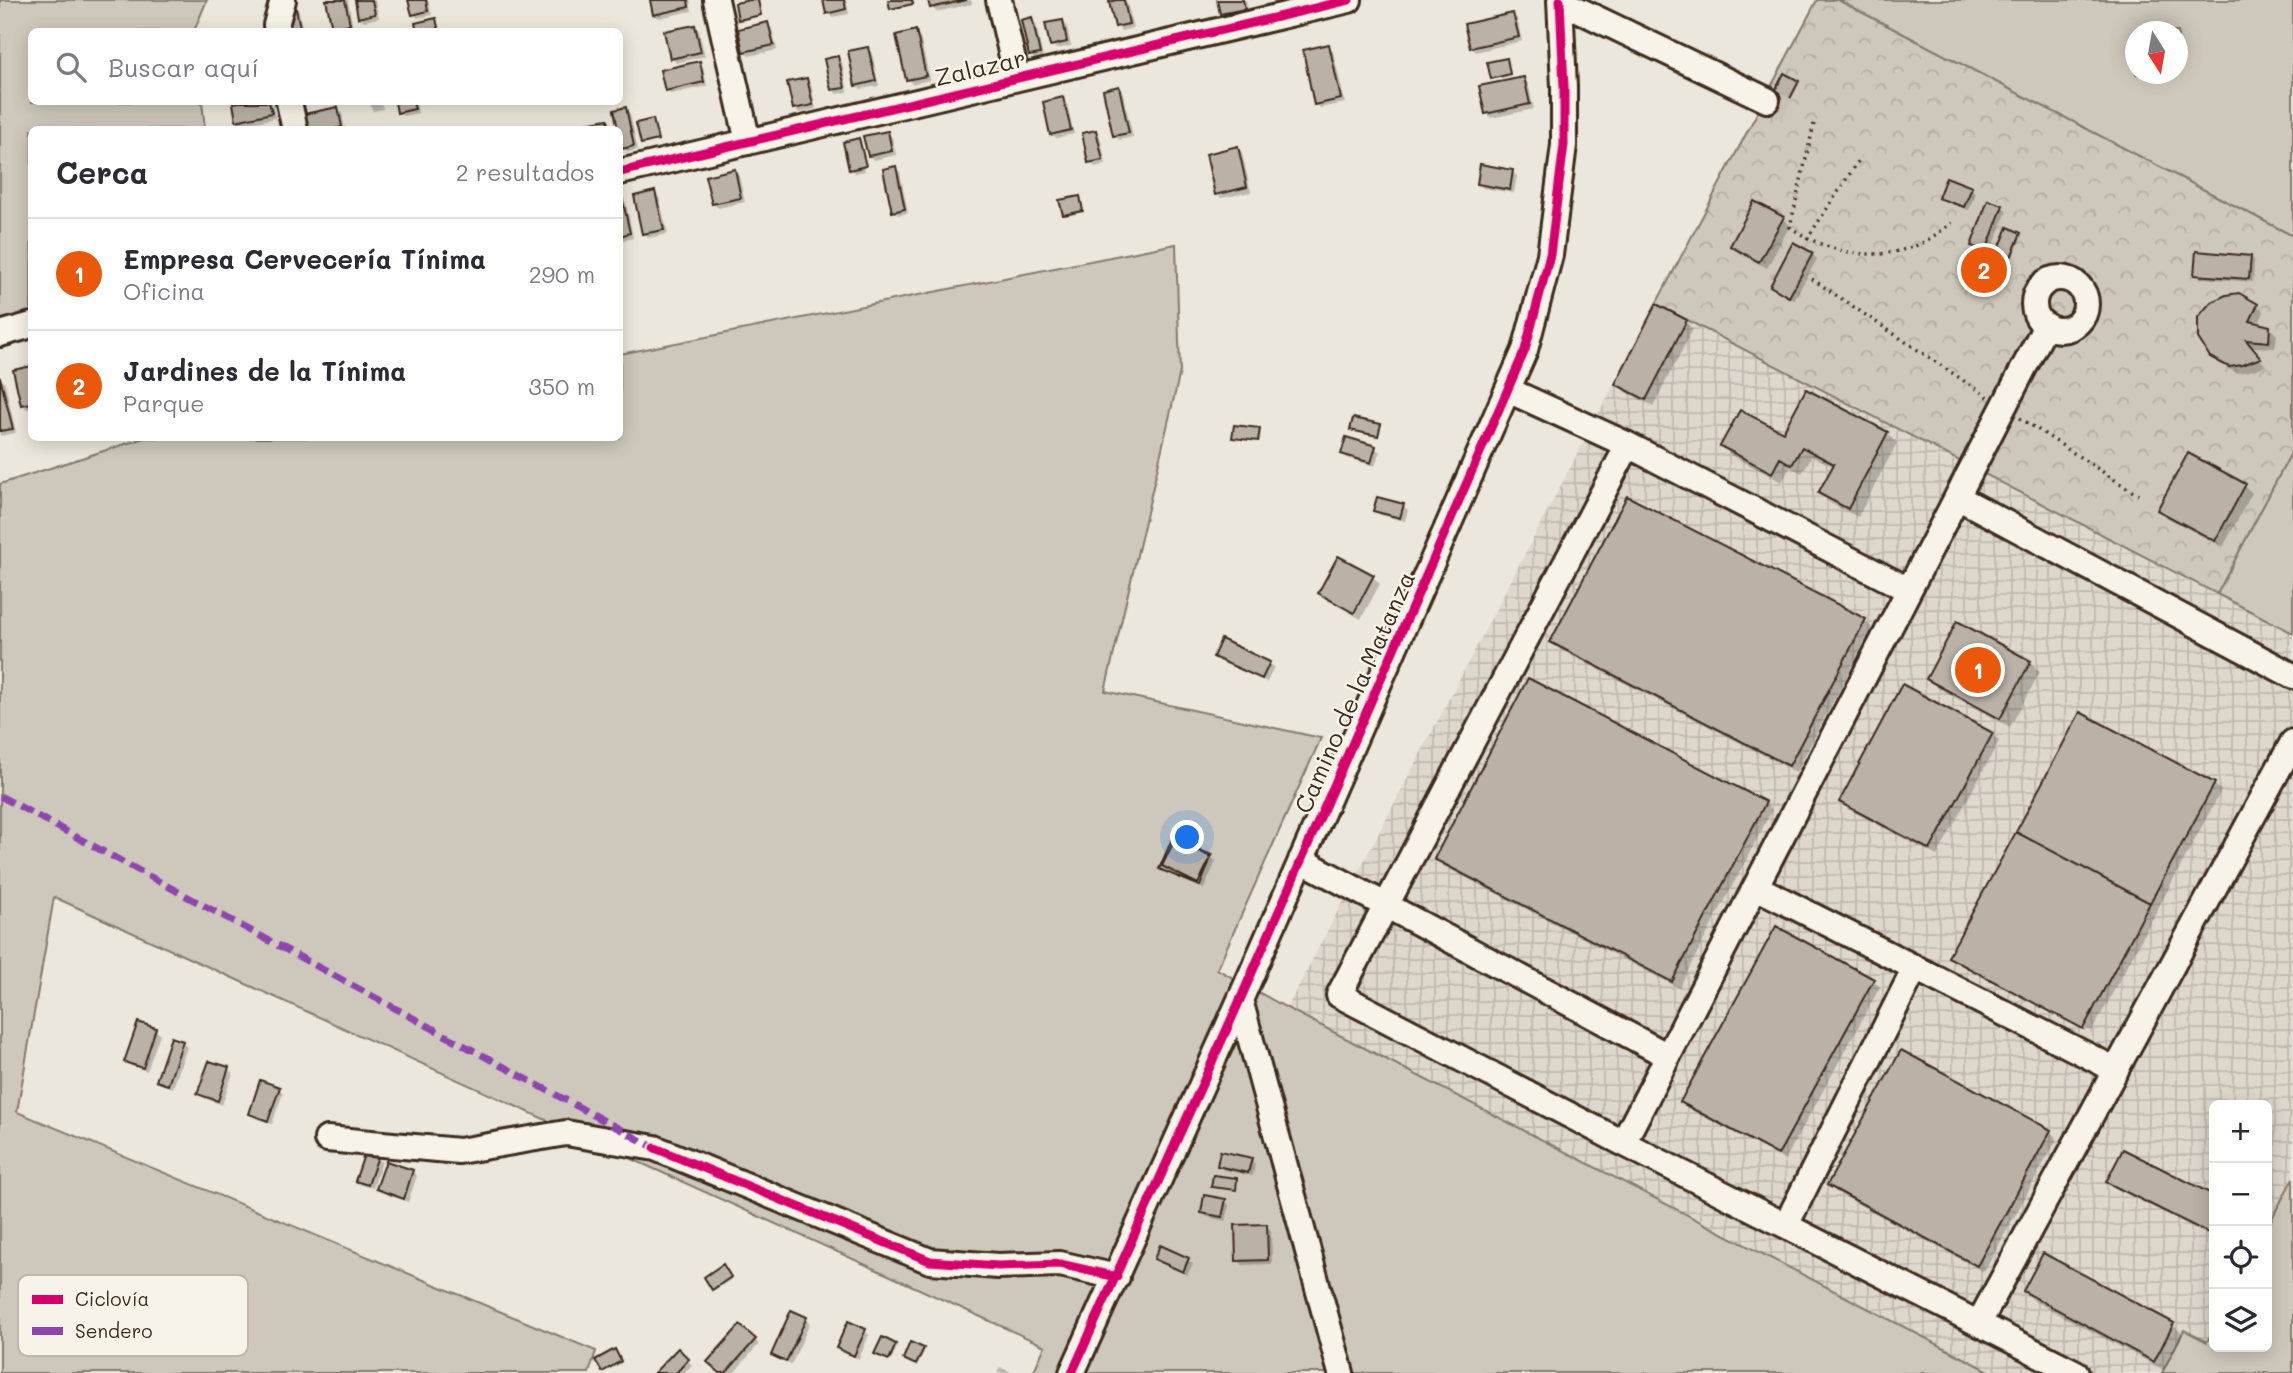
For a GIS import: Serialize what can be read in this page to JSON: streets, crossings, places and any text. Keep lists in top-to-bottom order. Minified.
{"streets":{"street":["Zalazar","Camino de la Matanza"]},"legend":["Ciclovía","Sendero"],"north":"bottom","page":{"search":"Buscar aquí","heading":["Cerca","2 resultados"],"list":[{"mark":"1","name":"Empresa Cervecería Tínima","note":"Oficina","value":"290 m"},{"mark":"2","name":"Jardines de la Tínima","note":"Parque","value":"350 m"}],"pins":["2","1"],"map_buttons":["+","−"]}}
